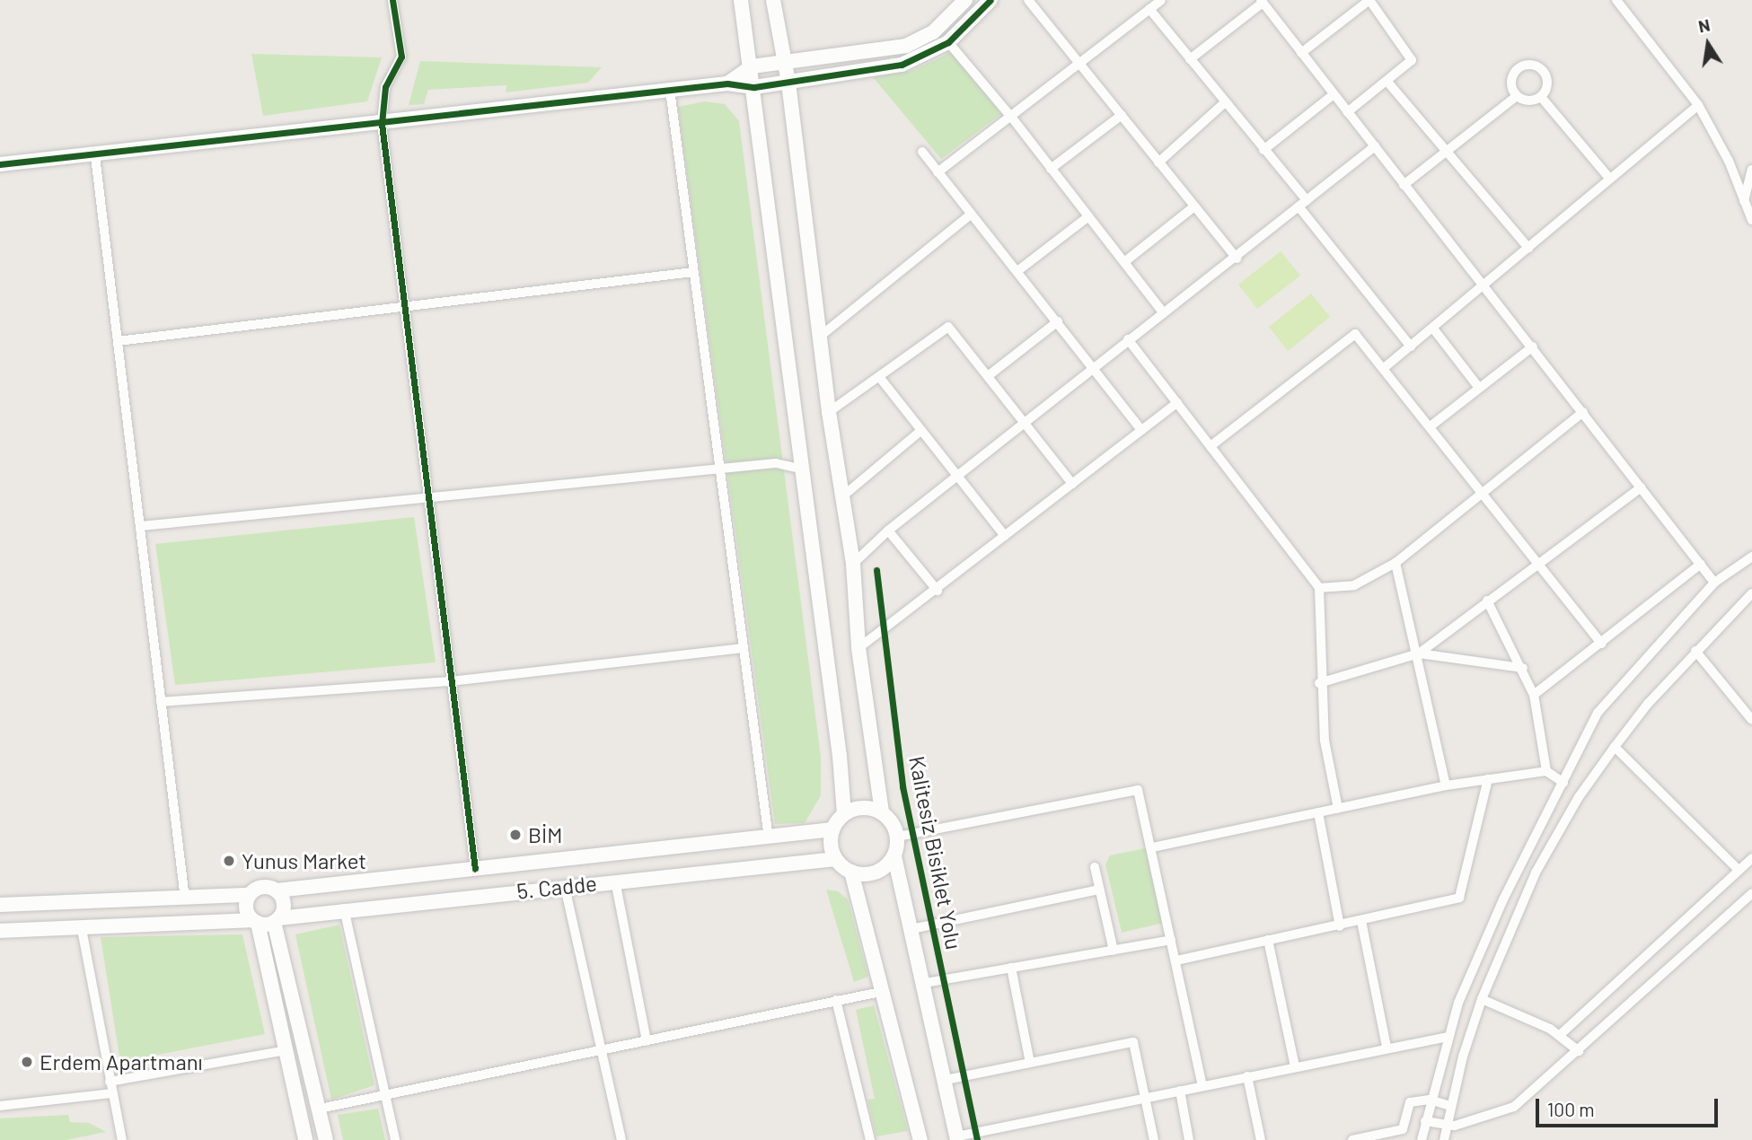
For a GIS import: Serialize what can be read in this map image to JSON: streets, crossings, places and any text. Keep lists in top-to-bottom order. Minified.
{"streets":{"street":["5. Cadde"],"cycle path":["Kalitesiz Bisiklet Yolu"]},"places":["BİM","Yunus Market","Erdem Apartmanı"],"scale_bar":"100 m","north":"top"}
